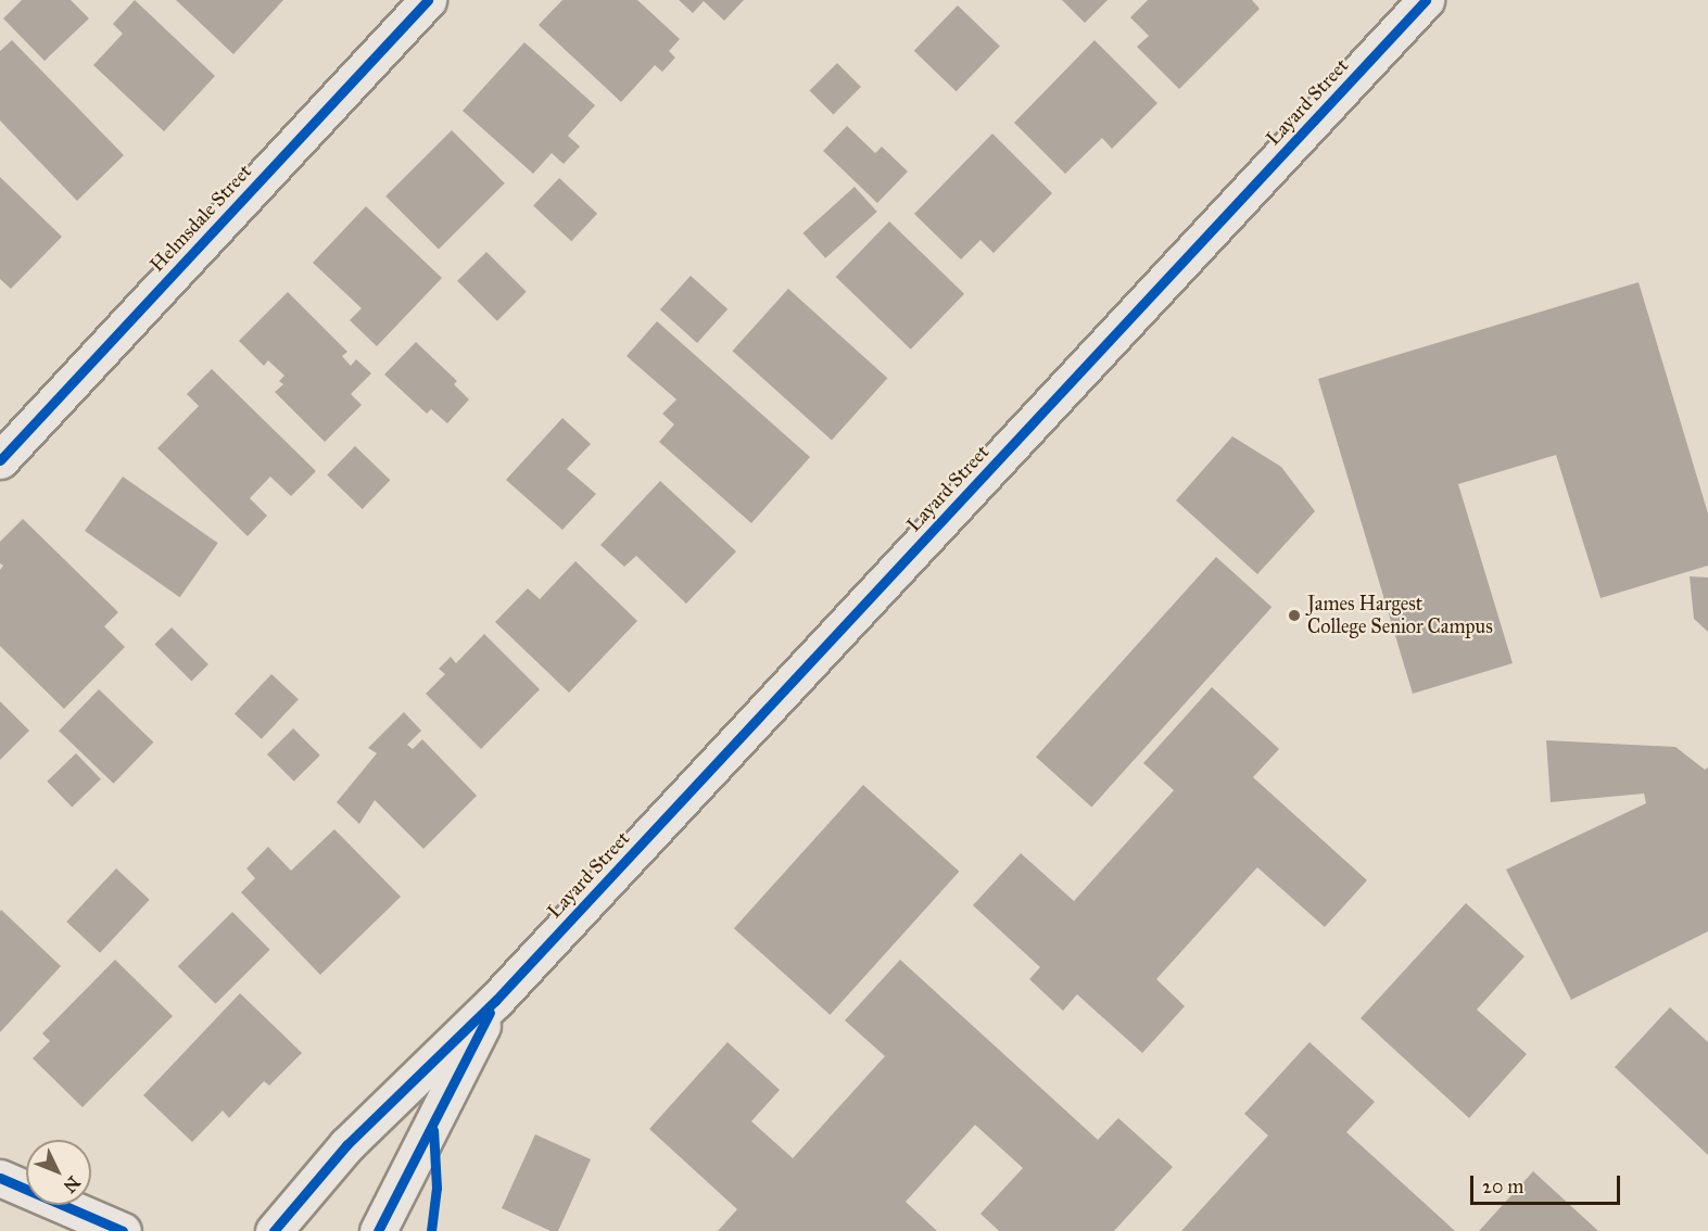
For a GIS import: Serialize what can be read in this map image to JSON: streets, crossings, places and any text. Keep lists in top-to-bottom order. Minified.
{"streets":{"street":["Layard Street","Helmsdale Street"]},"places":["James Hargest College Senior Campus"],"scale_bar":"20 m","north":"bottom right"}
